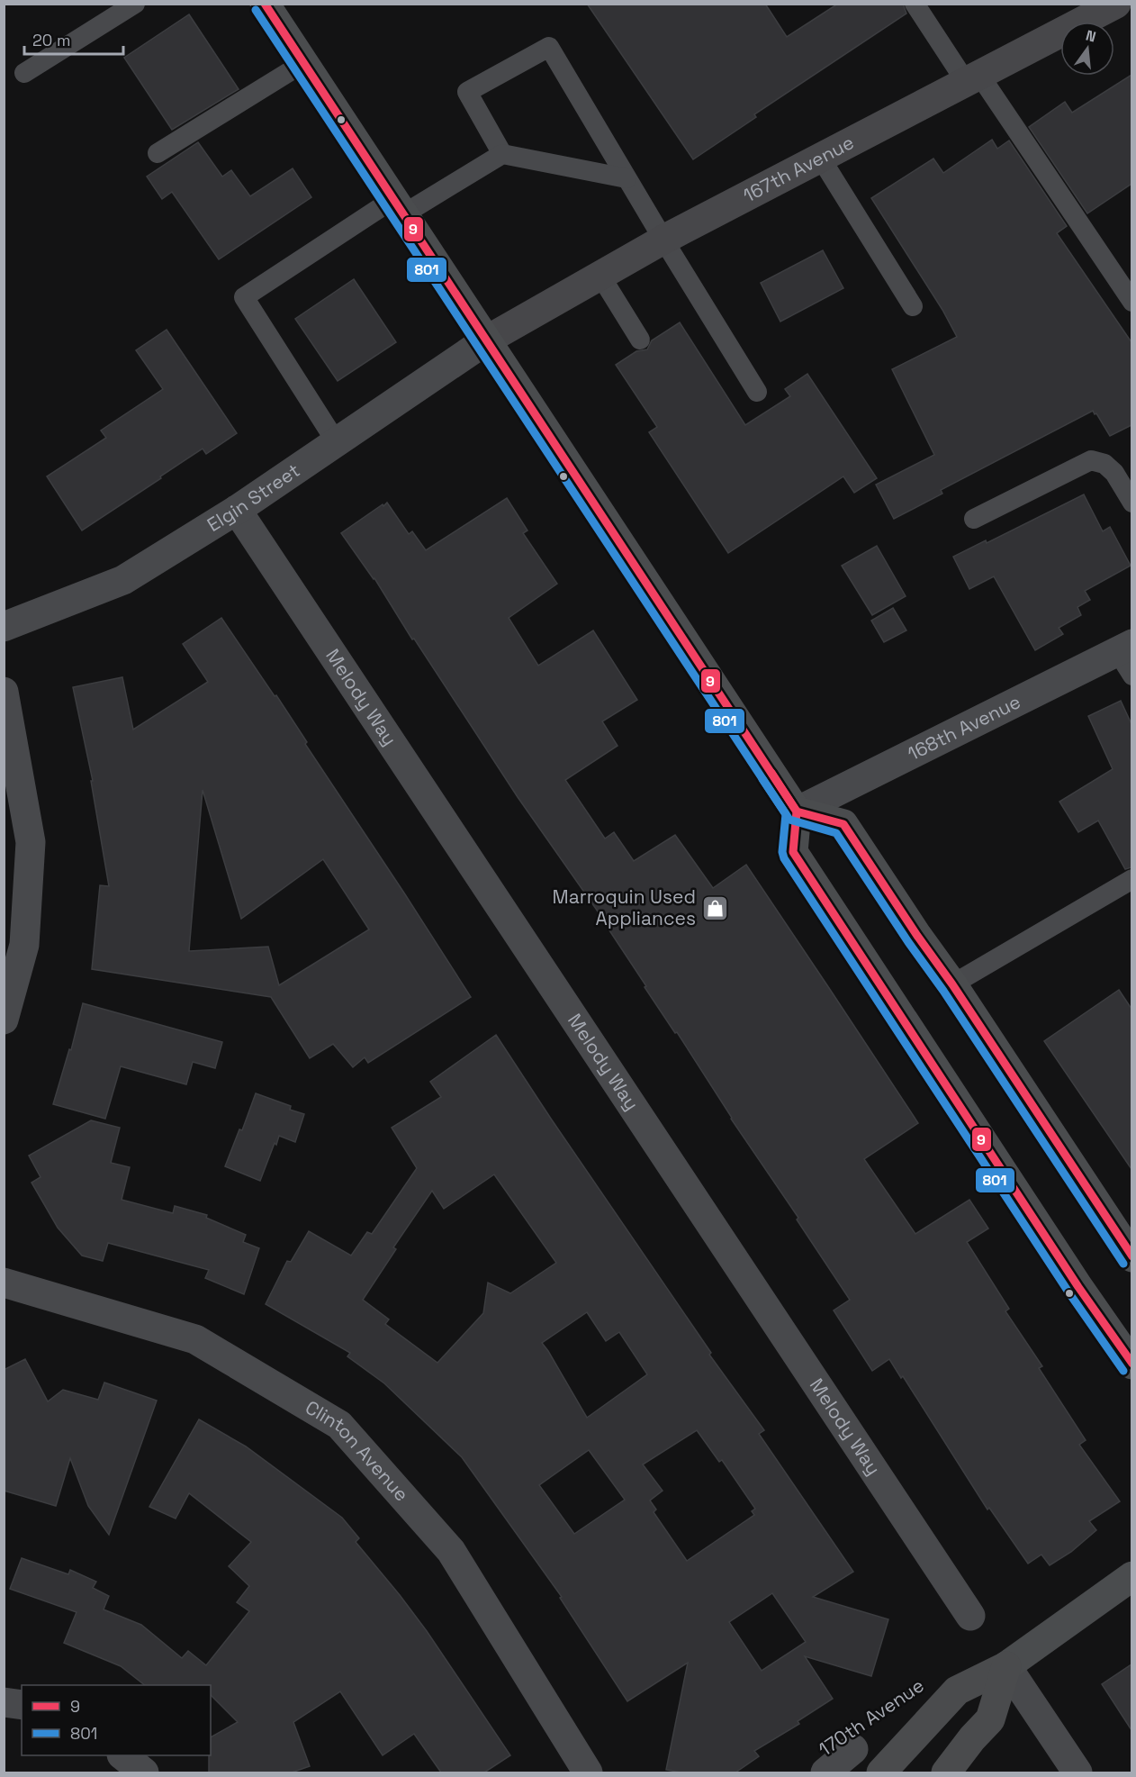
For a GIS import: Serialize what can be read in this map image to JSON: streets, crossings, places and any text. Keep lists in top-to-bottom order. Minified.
{"streets":{"street":["167th Avenue","Elgin Street","Melody Way","168th Avenue","Clinton Avenue","170th Avenue"]},"crossings":[["167th Avenue","Elgin Street"],["Elgin Street","Melody Way"]],"places":{"shop":["Marroquin Used Appliances"]},"lines":["transit line 9","transit line 801"],"legend":["9","801"],"scale_bar":"20 m","north":"top"}
